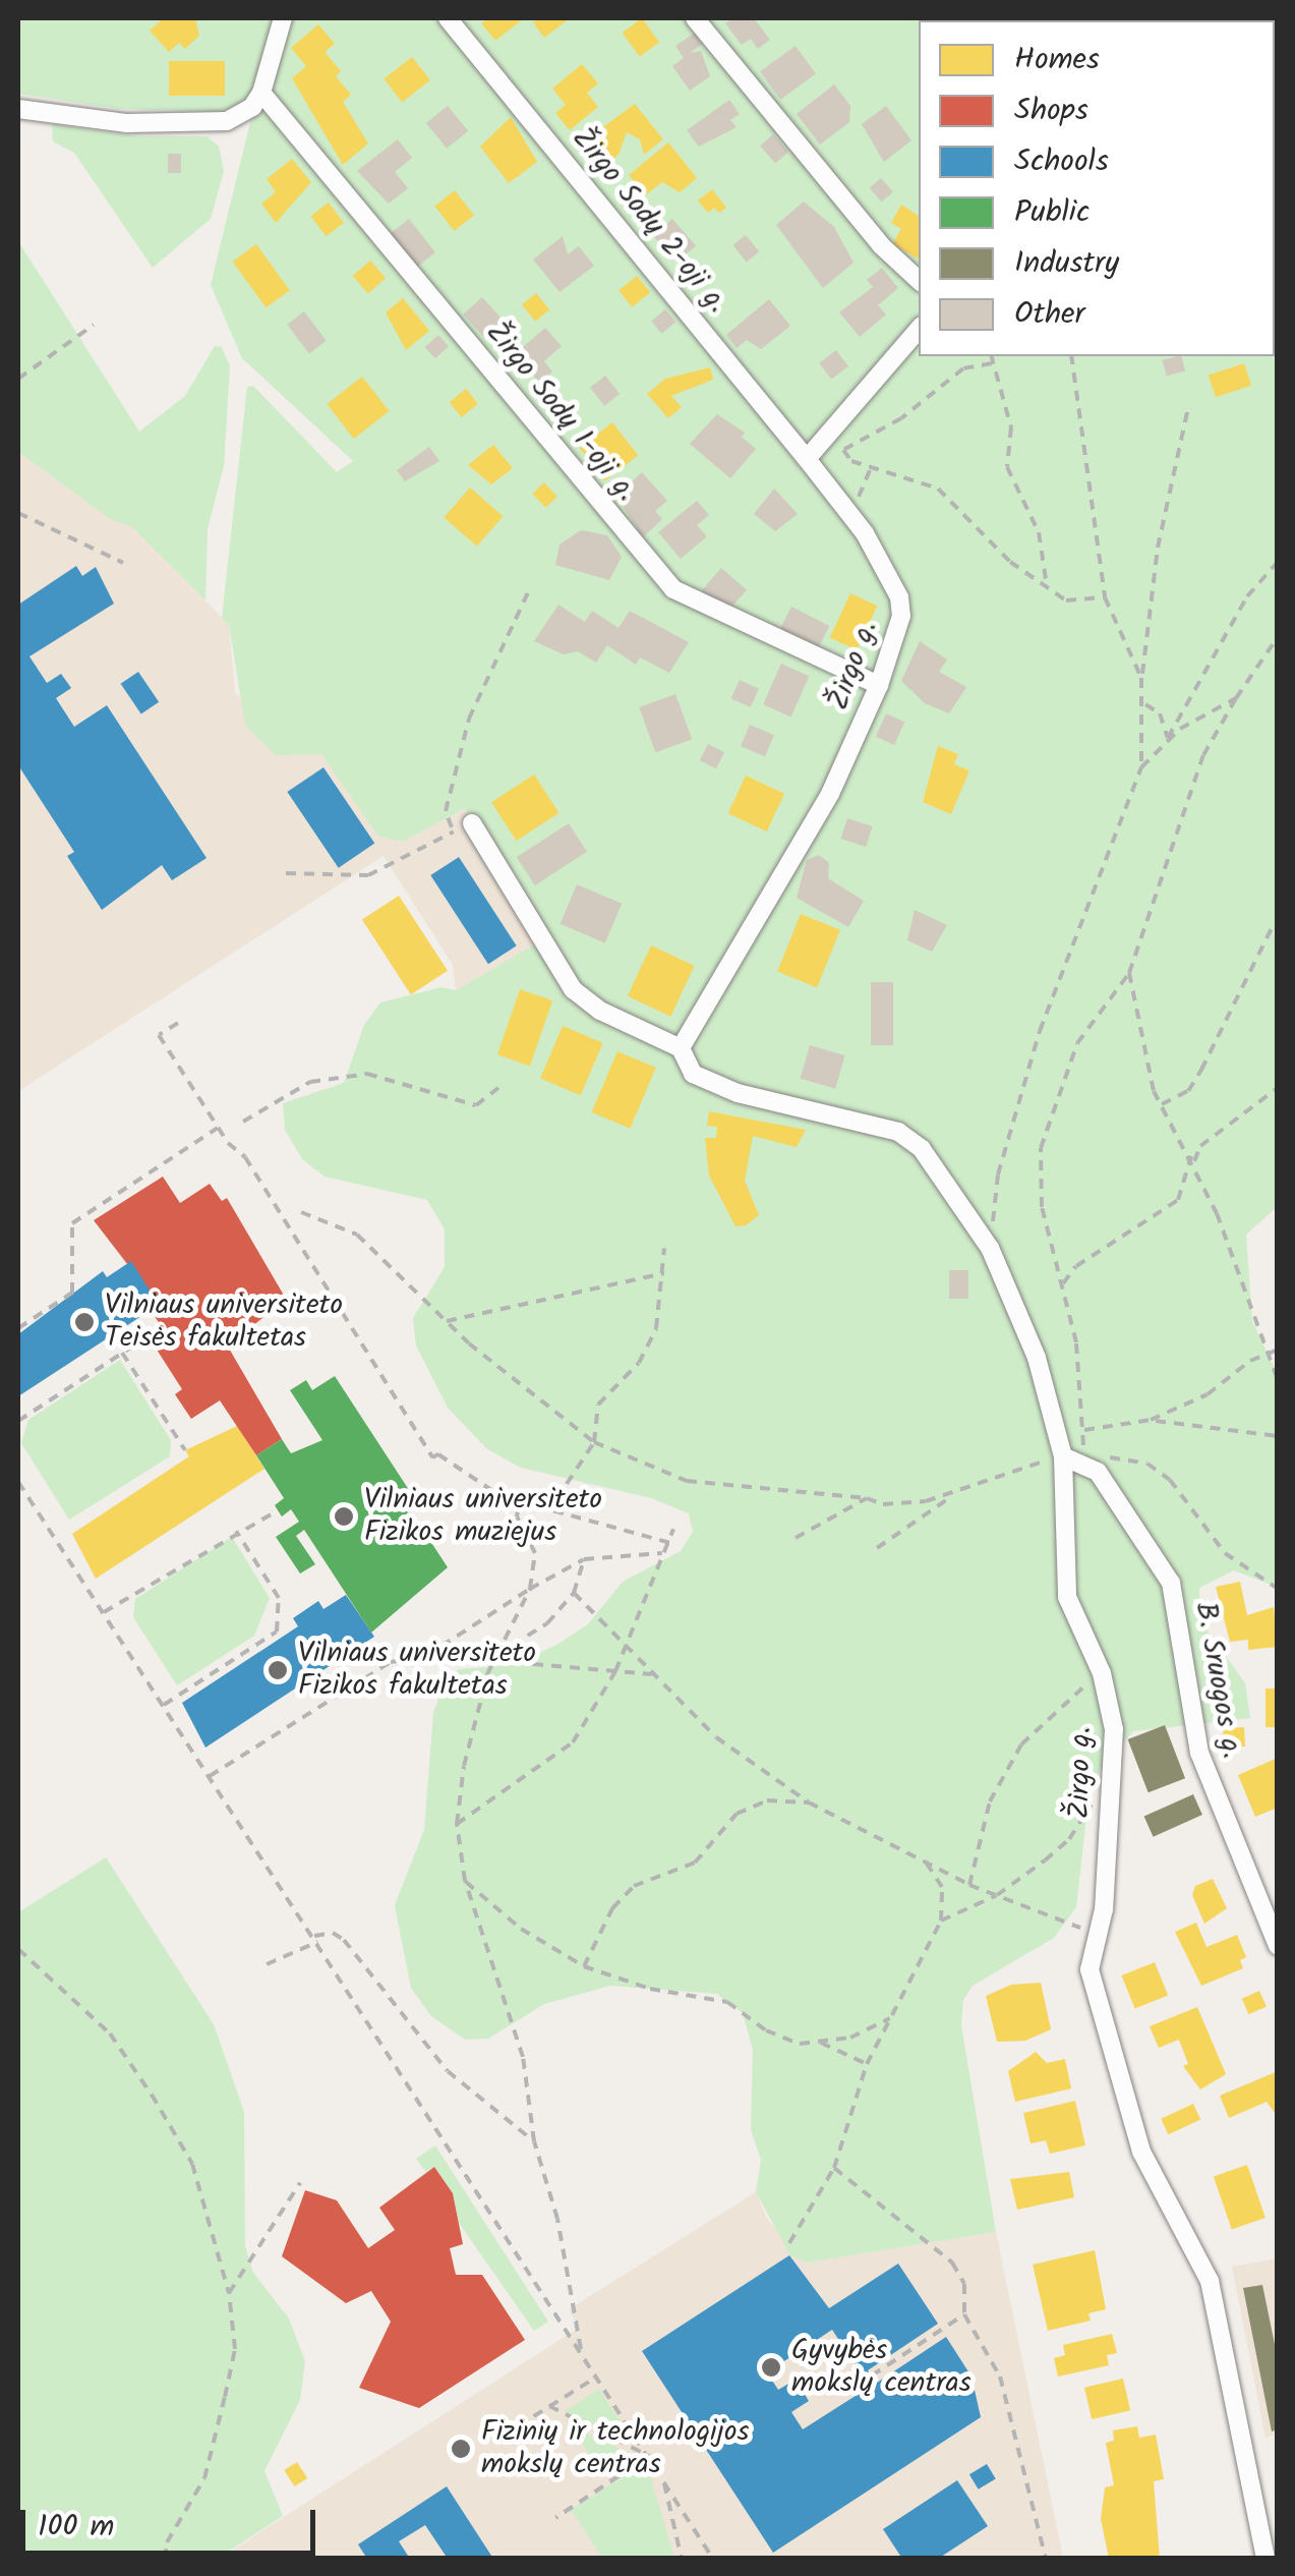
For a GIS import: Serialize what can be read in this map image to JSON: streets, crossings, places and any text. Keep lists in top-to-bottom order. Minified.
{"streets":{"street":["Žirgo Sodų 2-oji g.","Žirgo Sodų 1-oji g.","Žirgo g.","B. Sruogos g."]},"crossings":[["Žirgo Sodų 2-oji g.","Žirgo g."],["Žirgo Sodų 1-oji g.","Žirgo g."],["Žirgo g.","B. Sruogos g."]],"places":["Vilniaus universiteto Teisės fakultetas","Vilniaus universiteto Fizikos muziejus","Vilniaus universiteto Fizikos fakultetas","Gyvybės mokslų centras","Fizinių ir technologijos mokslų centras"],"legend":["Homes","Shops","Schools","Public","Industry","Other"],"scale_bar":"100 m"}
